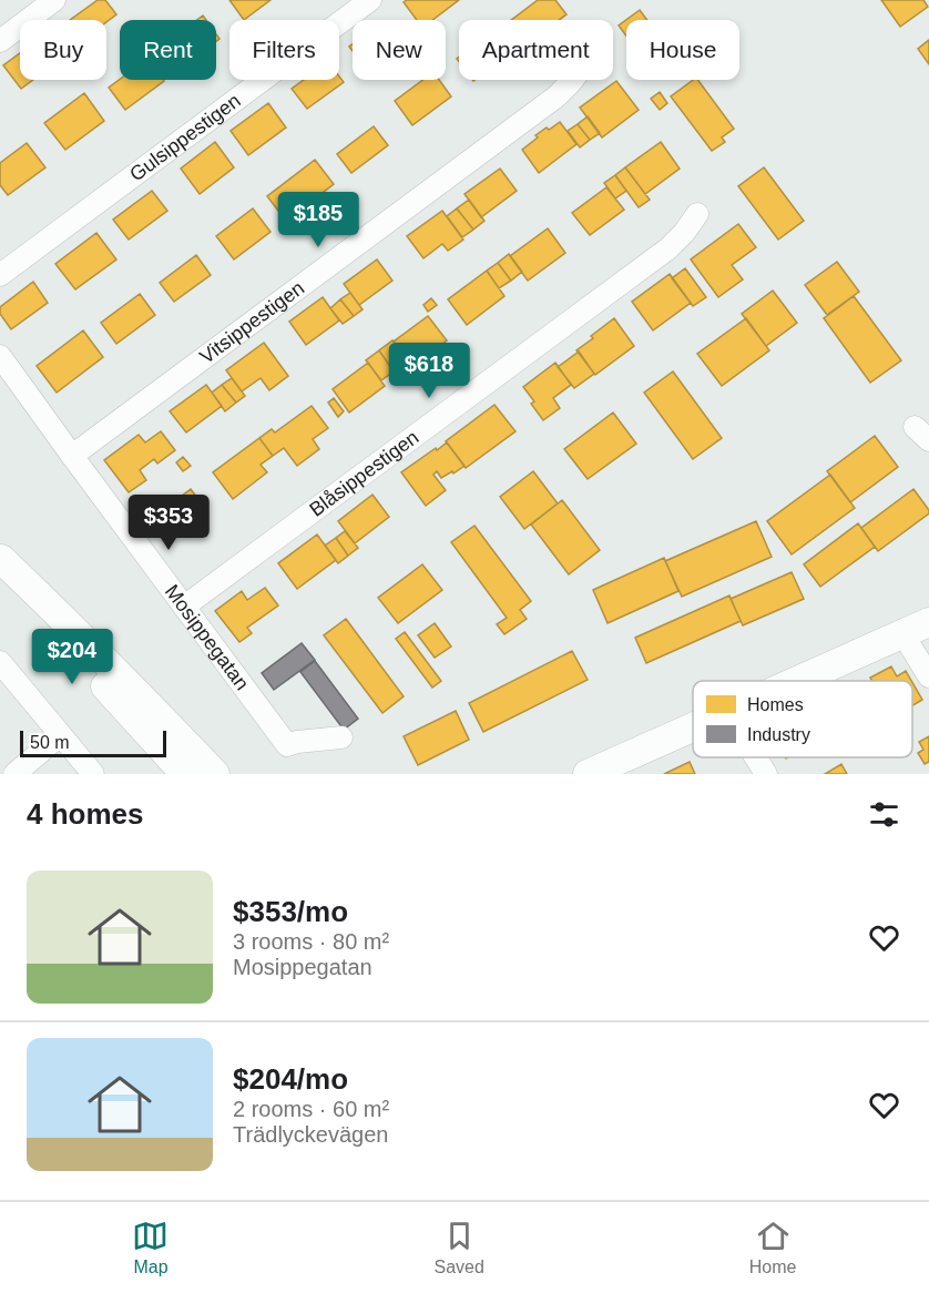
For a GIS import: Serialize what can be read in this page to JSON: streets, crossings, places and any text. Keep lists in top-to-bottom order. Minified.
{"streets":{"street":["Gulsippestigen","Vitsippestigen","Blåsippestigen","Mosippegatan"]},"crossings":[["Vitsippestigen","Mosippegatan"],["Blåsippestigen","Mosippegatan"]],"legend":["Homes","Industry"],"scale_bar":"50 m","page":{"chip":["Buy","Rent","Filters","New","Apartment","House"],"price":["$185","$618","$353","$204"],"scale":"50 m","heading":"4 homes","list":[{"name":"$353/mo","note":"3 rooms · 80 m² · Mosippegatan"},{"name":"$204/mo","note":"2 rooms · 60 m² · Trädlyckevägen"}],"tabs":["Map","Saved","Home"]}}
